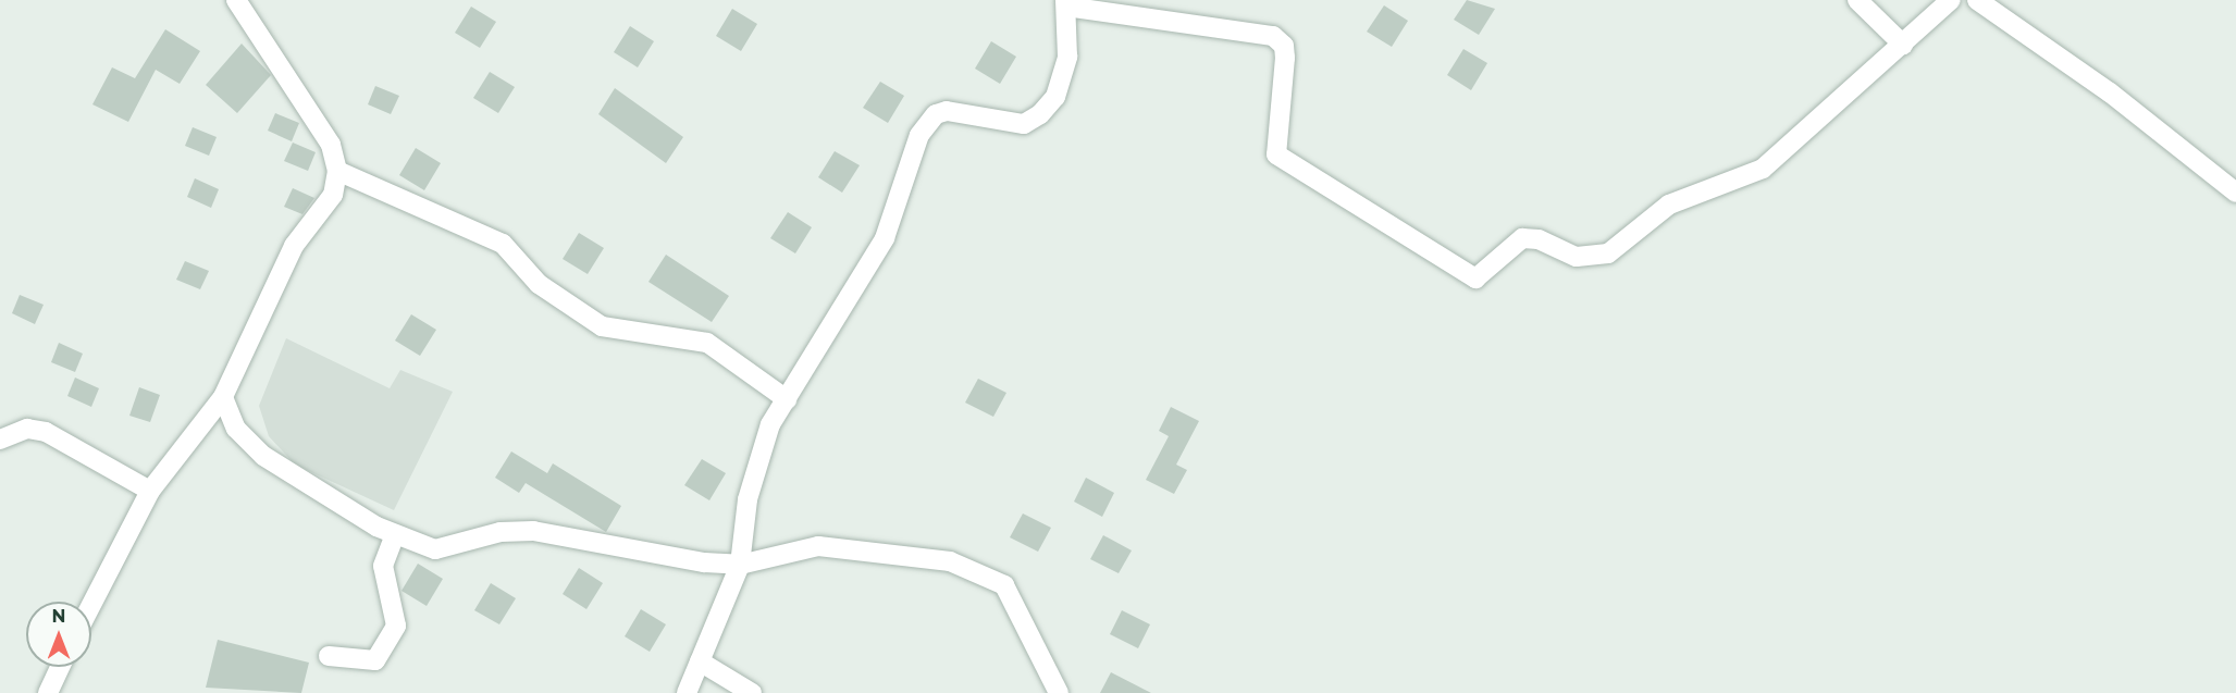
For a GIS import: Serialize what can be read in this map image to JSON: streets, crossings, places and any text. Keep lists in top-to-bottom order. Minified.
{"north":"top"}
